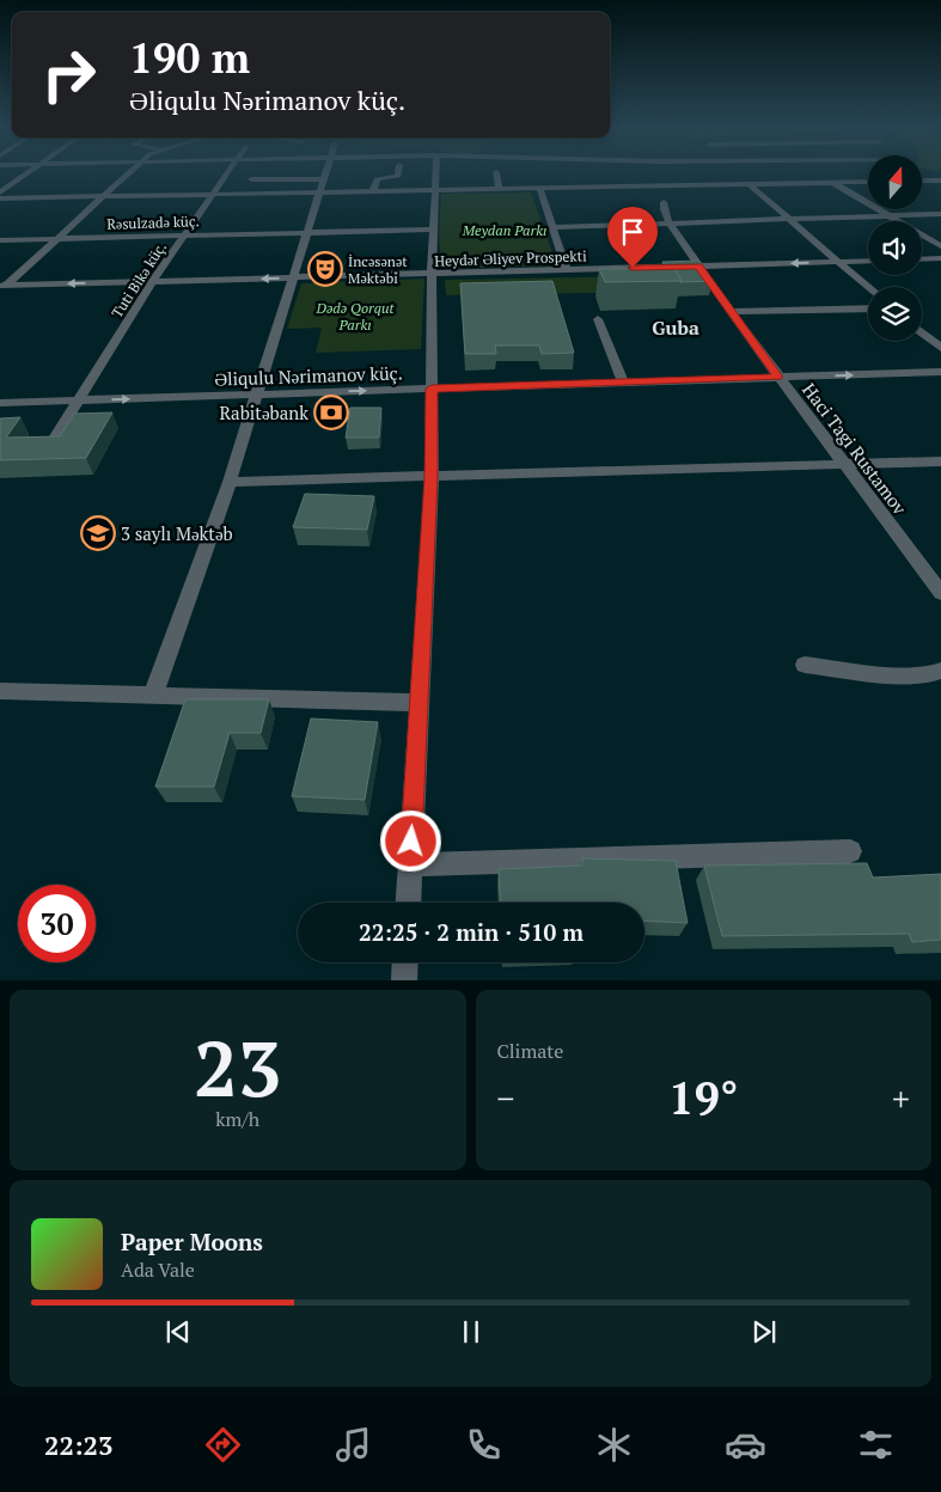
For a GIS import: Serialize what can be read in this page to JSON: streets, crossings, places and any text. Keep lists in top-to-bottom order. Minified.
{"streets":{"street":["Rəsulzadə küç.","Heydər Əliyev Prospekti","Tuti Bikə küç.","Əliqulu Nərimanov küç.","Haci Tagi Rustamov"]},"crossings":[["Rəsulzadə küç.","Tuti Bikə küç."],["Heydər Əliyev Prospekti","Tuti Bikə küç."],["Heydər Əliyev Prospekti","Haci Tagi Rustamov"],["Tuti Bikə küç.","Əliqulu Nərimanov küç."],["Əliqulu Nərimanov küç.","Haci Tagi Rustamov"]],"districts":["Guba"],"parks":["Meydan Parkı","Dədə Qorqut Parkı"],"places":{"theatre":["İncəsənət Məktəbi"],"bank":["Rabitəbank"],"school or university":["3 saylı Məktəb"]},"north":"top","page":{"turn":["190 m","Əliqulu Nərimanov küç."],"limit":"30","trip":"22:25 · 2 min · 510 m","tile":[["23","km/h"],"Climate"],"heat":["−","19°","+"],"song":["Paper Moons","Ada Vale"],"tabs":"22:23"}}
